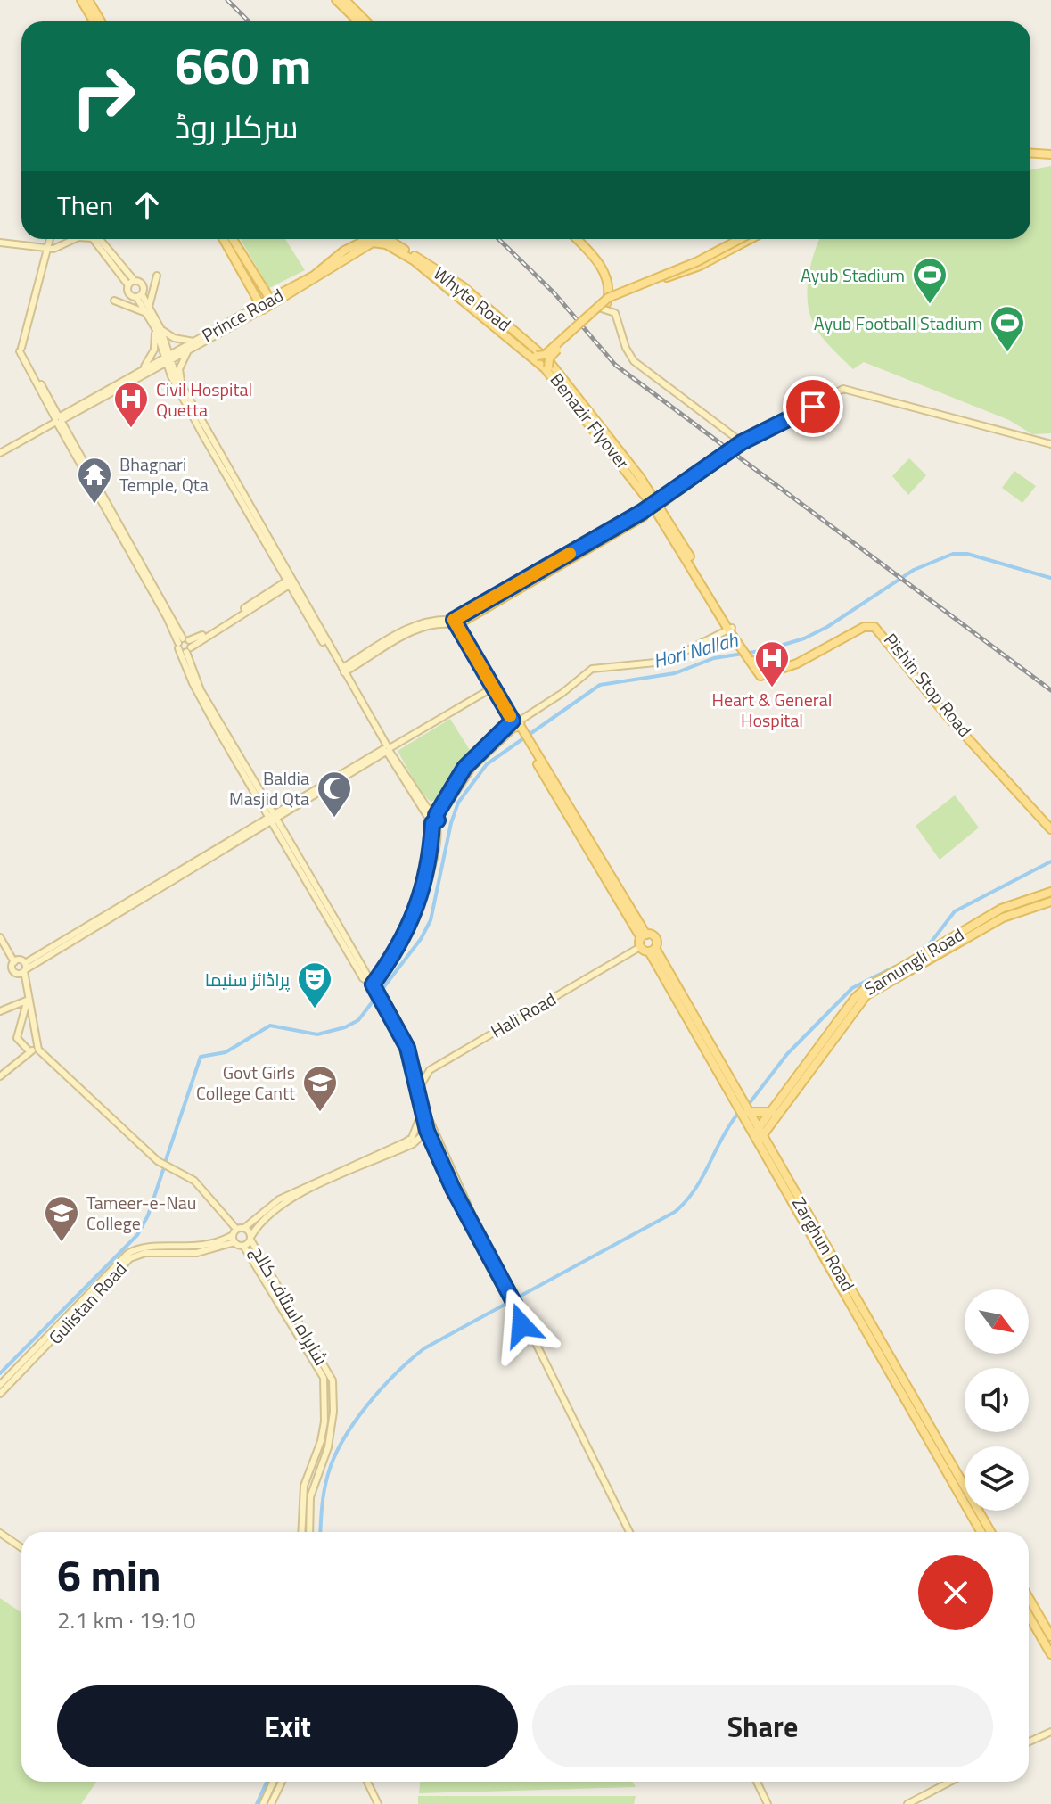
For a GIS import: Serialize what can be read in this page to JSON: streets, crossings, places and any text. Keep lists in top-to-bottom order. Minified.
{"streets":{"main road":["Whyte Road","Prince Road","Benazir Flyover","Pishin Stop Road","Samungli Road","Hali Road","Zarghun Road","Gulistan Road","شاہراہ اسٹاف کالج"]},"crossings":[["Whyte Road","Prince Road"],["Whyte Road","Benazir Flyover"],["Whyte Road","Pishin Stop Road"],["Samungli Road","Zarghun Road"],["Gulistan Road","شاہراہ اسٹاف کالج"]],"water":["Hori Nallah"],"places":{"sports":["Ayub Stadium","Ayub Football Stadium"],"hospital":["Civil Hospital Quetta","Heart & General Hospital"],"temple":["Bhagnari Temple, Qta"],"mosque":["Baldia Masjid Qta"],"theatre":["پراڈائز سنیما"],"school or university":["Govt Girls College Cantt","Tameer-e-Nau College"]},"north":"bottom right","page":{"turn":["660 m","سرکلر روڈ"],"then":"Then","heading":["6 min","2.1 km · 19:10"],"buttons":["Exit","Share"]}}
